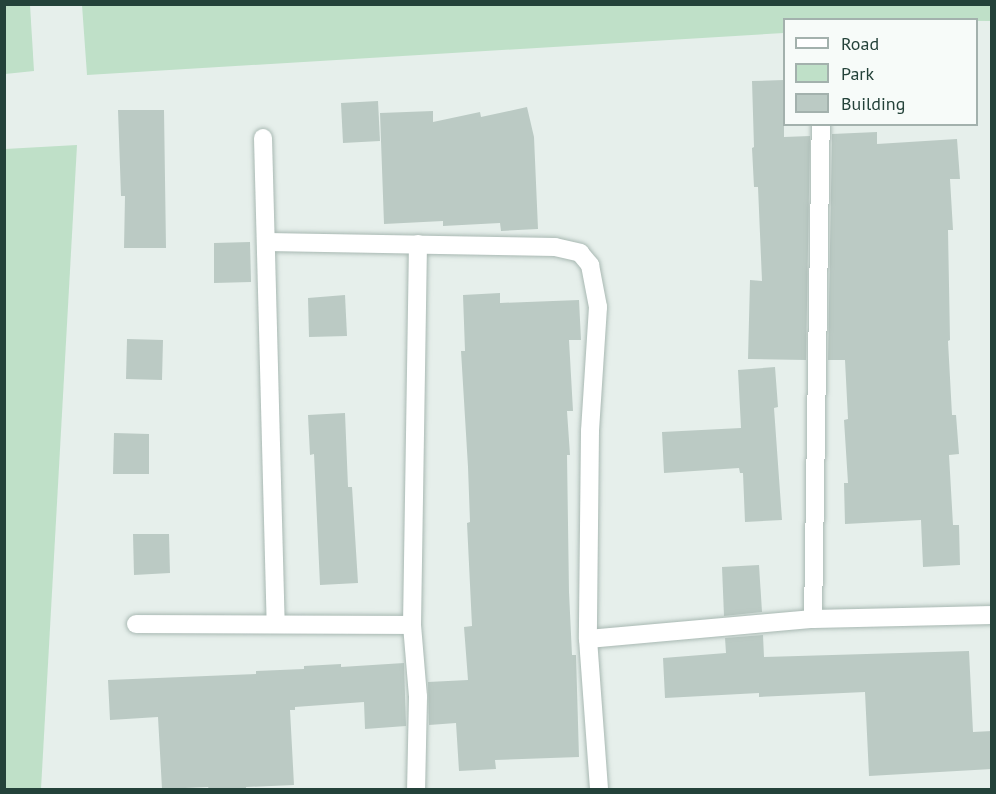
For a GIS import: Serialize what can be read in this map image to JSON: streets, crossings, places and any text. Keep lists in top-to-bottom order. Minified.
{"legend":["Road","Park","Building"]}
